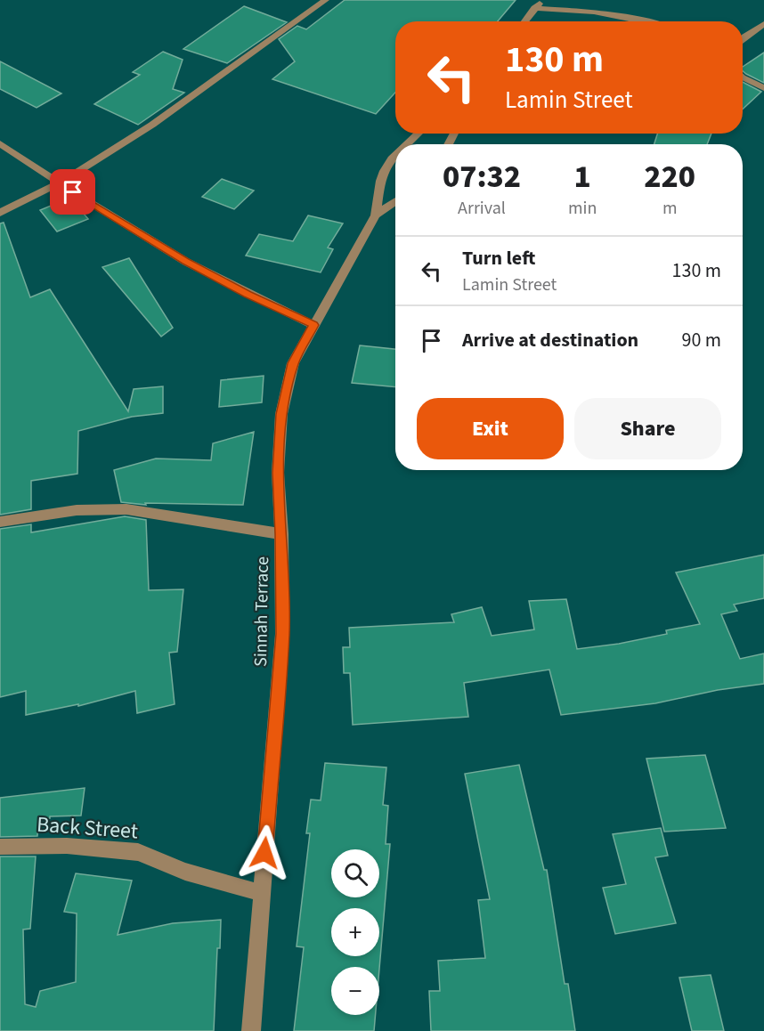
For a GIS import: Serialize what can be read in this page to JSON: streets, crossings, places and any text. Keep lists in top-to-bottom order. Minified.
{"streets":{"street":["Sinnah Terrace","Back Street"]},"crossings":[["Sinnah Terrace","Back Street"]],"page":{"turn":["130 m","Lamin Street"],"eta":["07:32","Arrival","1","min","220","m"],"list":[{"name":"Turn left","note":"Lamin Street","value":"130 m"},{"name":"Arrive at destination","value":"90 m"}],"buttons":["Exit","Share"],"map_buttons":["+","−"]}}
